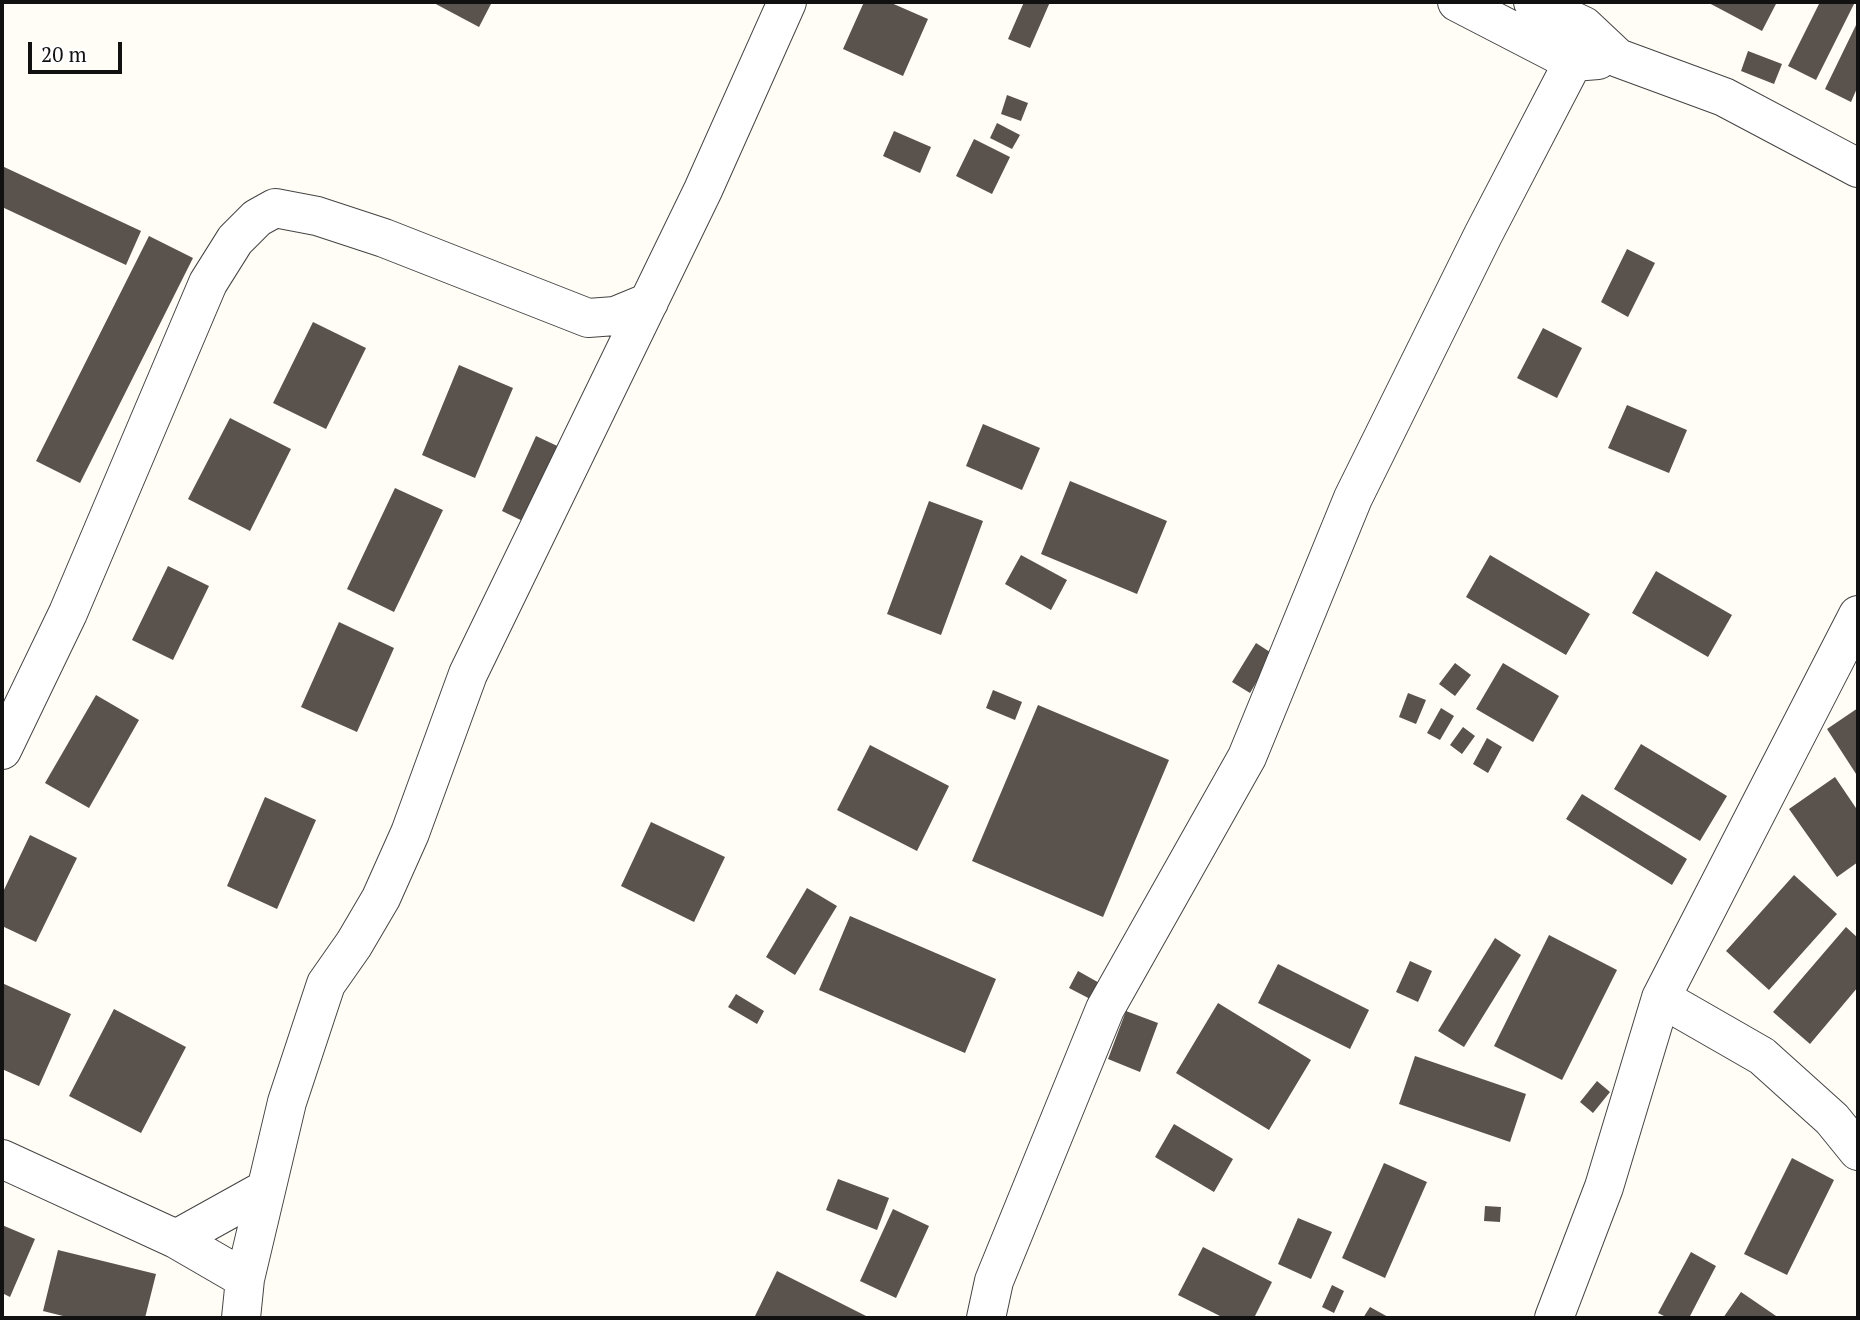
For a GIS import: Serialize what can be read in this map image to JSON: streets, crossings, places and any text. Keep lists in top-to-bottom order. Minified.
{"scale_bar":"20 m"}
